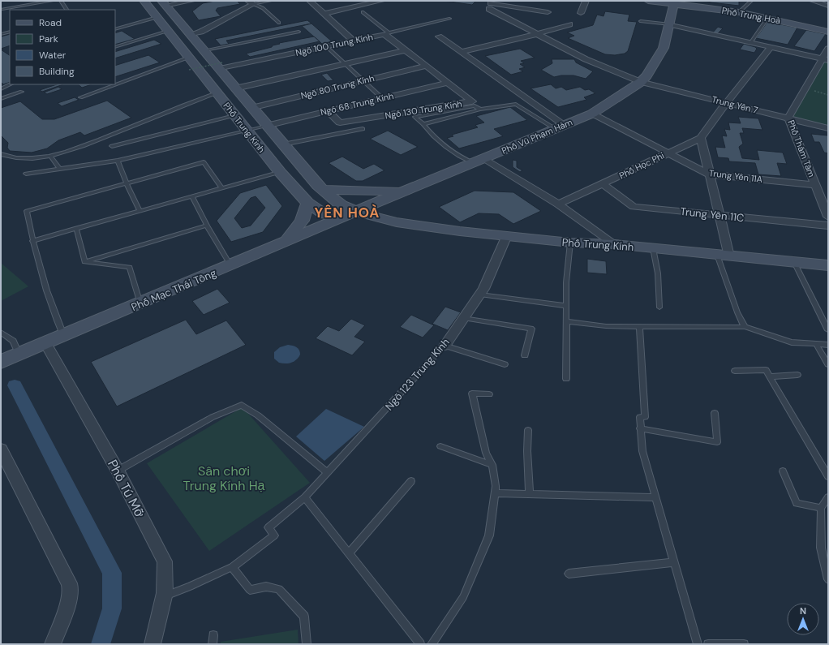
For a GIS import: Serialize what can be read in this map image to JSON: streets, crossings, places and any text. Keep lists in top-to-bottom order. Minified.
{"streets":{"main road":["Phố Trung Hoà","Phố Trung Kính","Phố Vũ Phạm Hàm","Phố Mạc Thái Tông"],"street":["Ngõ 100 Trung Kính","Ngõ 80 Trung Kính","Ngõ 68 Trung Kính","Trung Yên 7","Ngõ 130 Trung Kính","Phố Thâm Tâm","Phố Học Phi","Trung Yên 11A","Trung Yên 11C","Ngõ 123 Trung Kính","Phố Tú Mỡ"]},"crossings":[["Phố Trung Hoà","Phố Vũ Phạm Hàm"],["Ngõ 100 Trung Kính","Ngõ 130 Trung Kính"],["Ngõ 100 Trung Kính","Phố Trung Kính"],["Ngõ 80 Trung Kính","Ngõ 130 Trung Kính"],["Ngõ 80 Trung Kính","Phố Trung Kính"],["Ngõ 68 Trung Kính","Ngõ 130 Trung Kính"],["Ngõ 68 Trung Kính","Phố Trung Kính"],["Trung Yên 7","Phố Vũ Phạm Hàm"],["Trung Yên 7","Phố Thâm Tâm"],["Trung Yên 7","Phố Học Phi"],["Phố Trung Kính","Phố Vũ Phạm Hàm"],["Phố Trung Kính","Phố Mạc Thái Tông"],["Phố Trung Kính","Ngõ 123 Trung Kính"],["Phố Vũ Phạm Hàm","Trung Yên 11A"],["Phố Vũ Phạm Hàm","Phố Mạc Thái Tông"],["Phố Thâm Tâm","Trung Yên 11A"],["Phố Học Phi","Trung Yên 11A"],["Phố Học Phi","Trung Yên 11C"],["Phố Mạc Thái Tông","Phố Tú Mỡ"],["Ngõ 123 Trung Kính","Phố Tú Mỡ"]],"districts":["YÊN HOÀ"],"parks":["Sân chơi Trung Kính Hạ"],"legend":["Road","Park","Water","Building"],"north":"top"}
